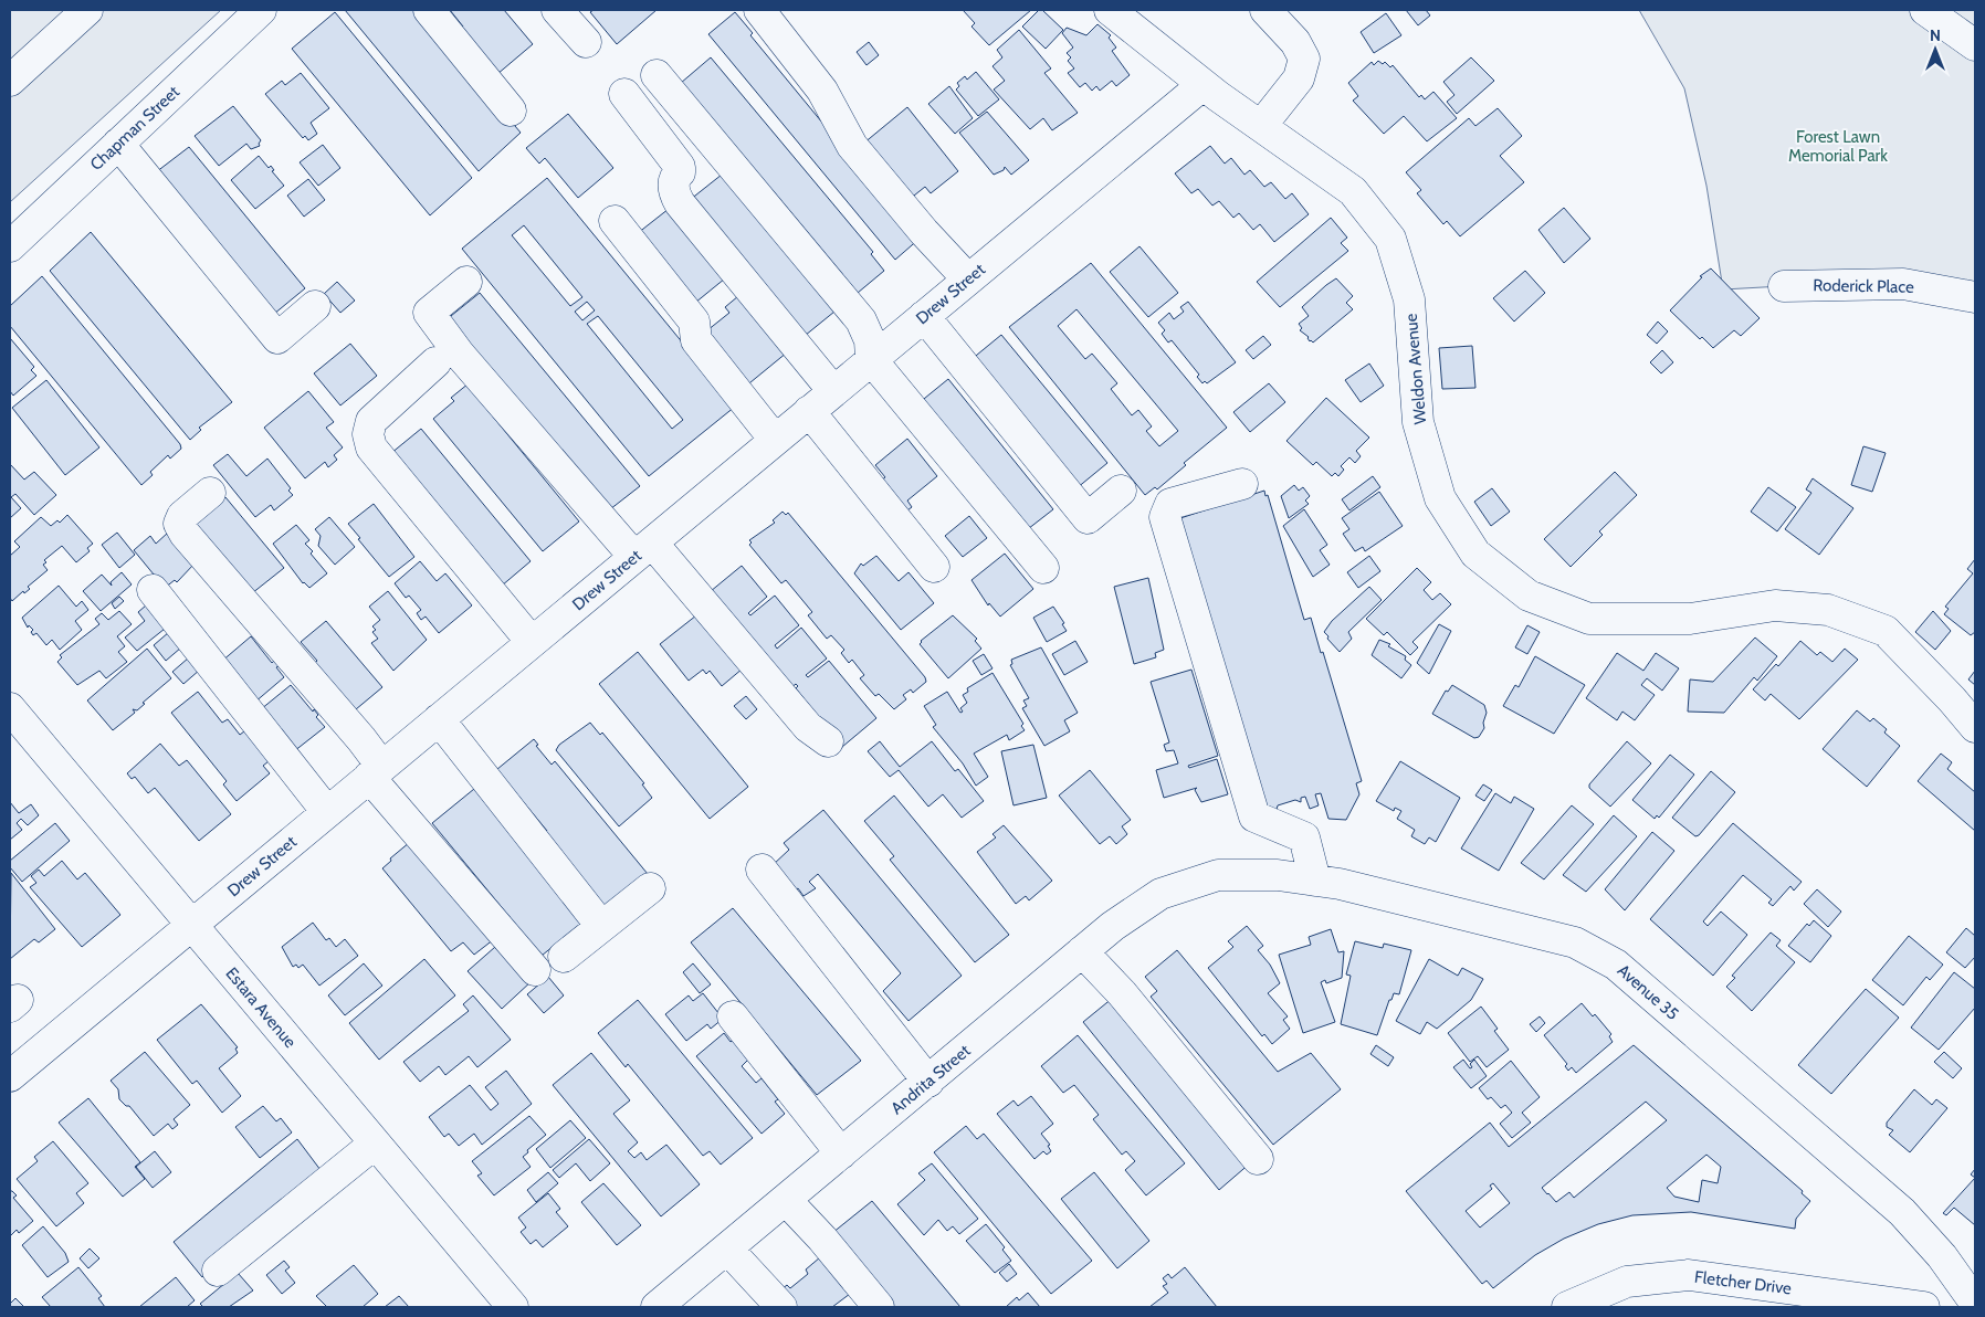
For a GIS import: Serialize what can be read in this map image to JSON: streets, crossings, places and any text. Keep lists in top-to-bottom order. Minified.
{"streets":{"street":["Chapman Street","Roderick Place","Drew Street","Weldon Avenue","Avenue 35","Estara Avenue","Andrita Street","Fletcher Drive"]},"crossings":[["Drew Street","Weldon Avenue"],["Drew Street","Estara Avenue"],["Avenue 35","Andrita Street"]],"parks":["Forest Lawn Memorial Park"],"north":"top"}
